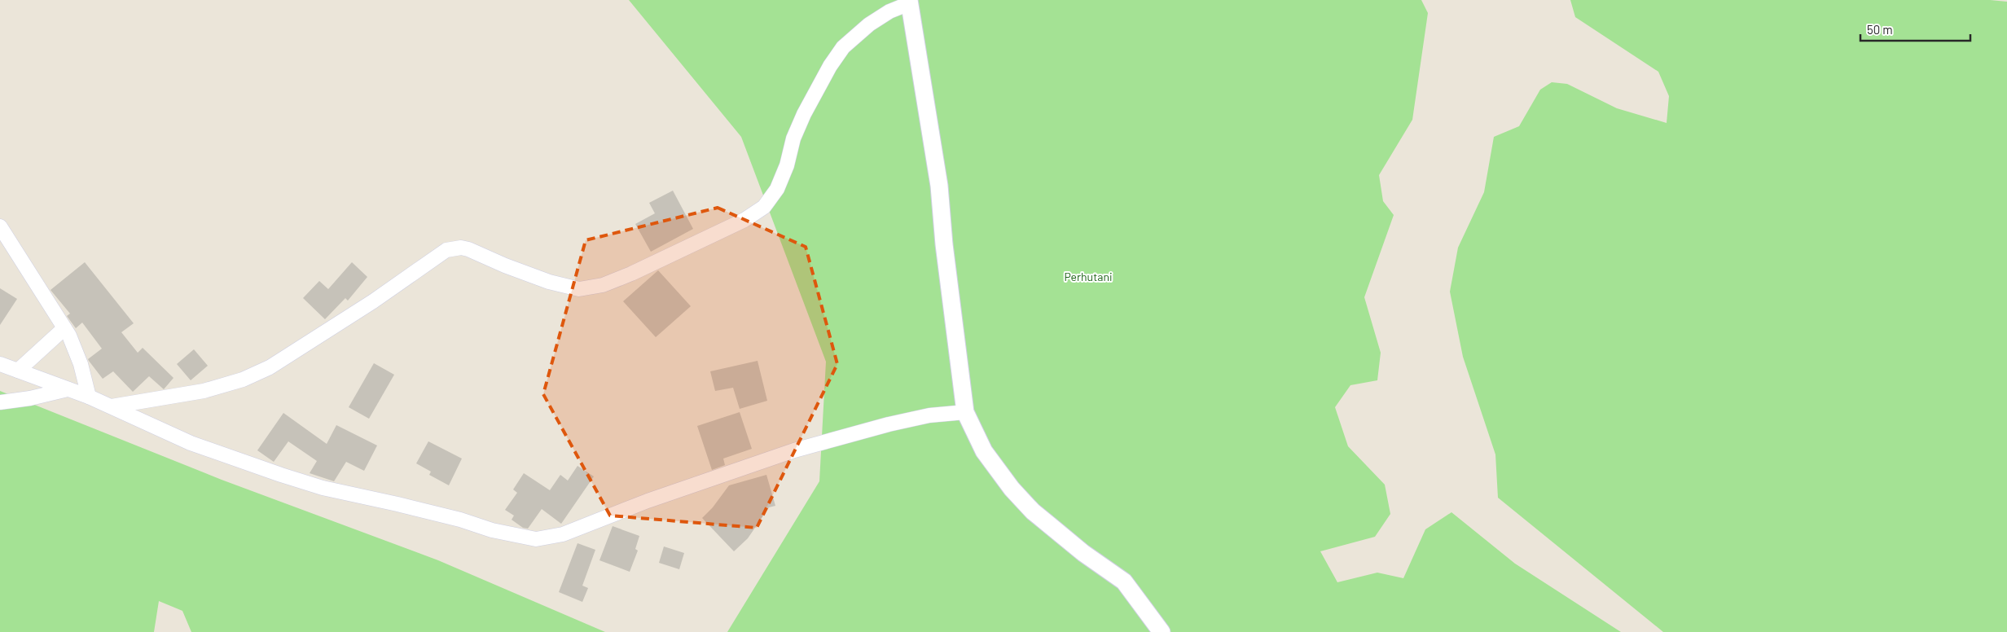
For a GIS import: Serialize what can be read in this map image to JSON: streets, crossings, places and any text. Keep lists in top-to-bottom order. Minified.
{"parks":["Perhutani"],"scale_bar":"50 m"}
